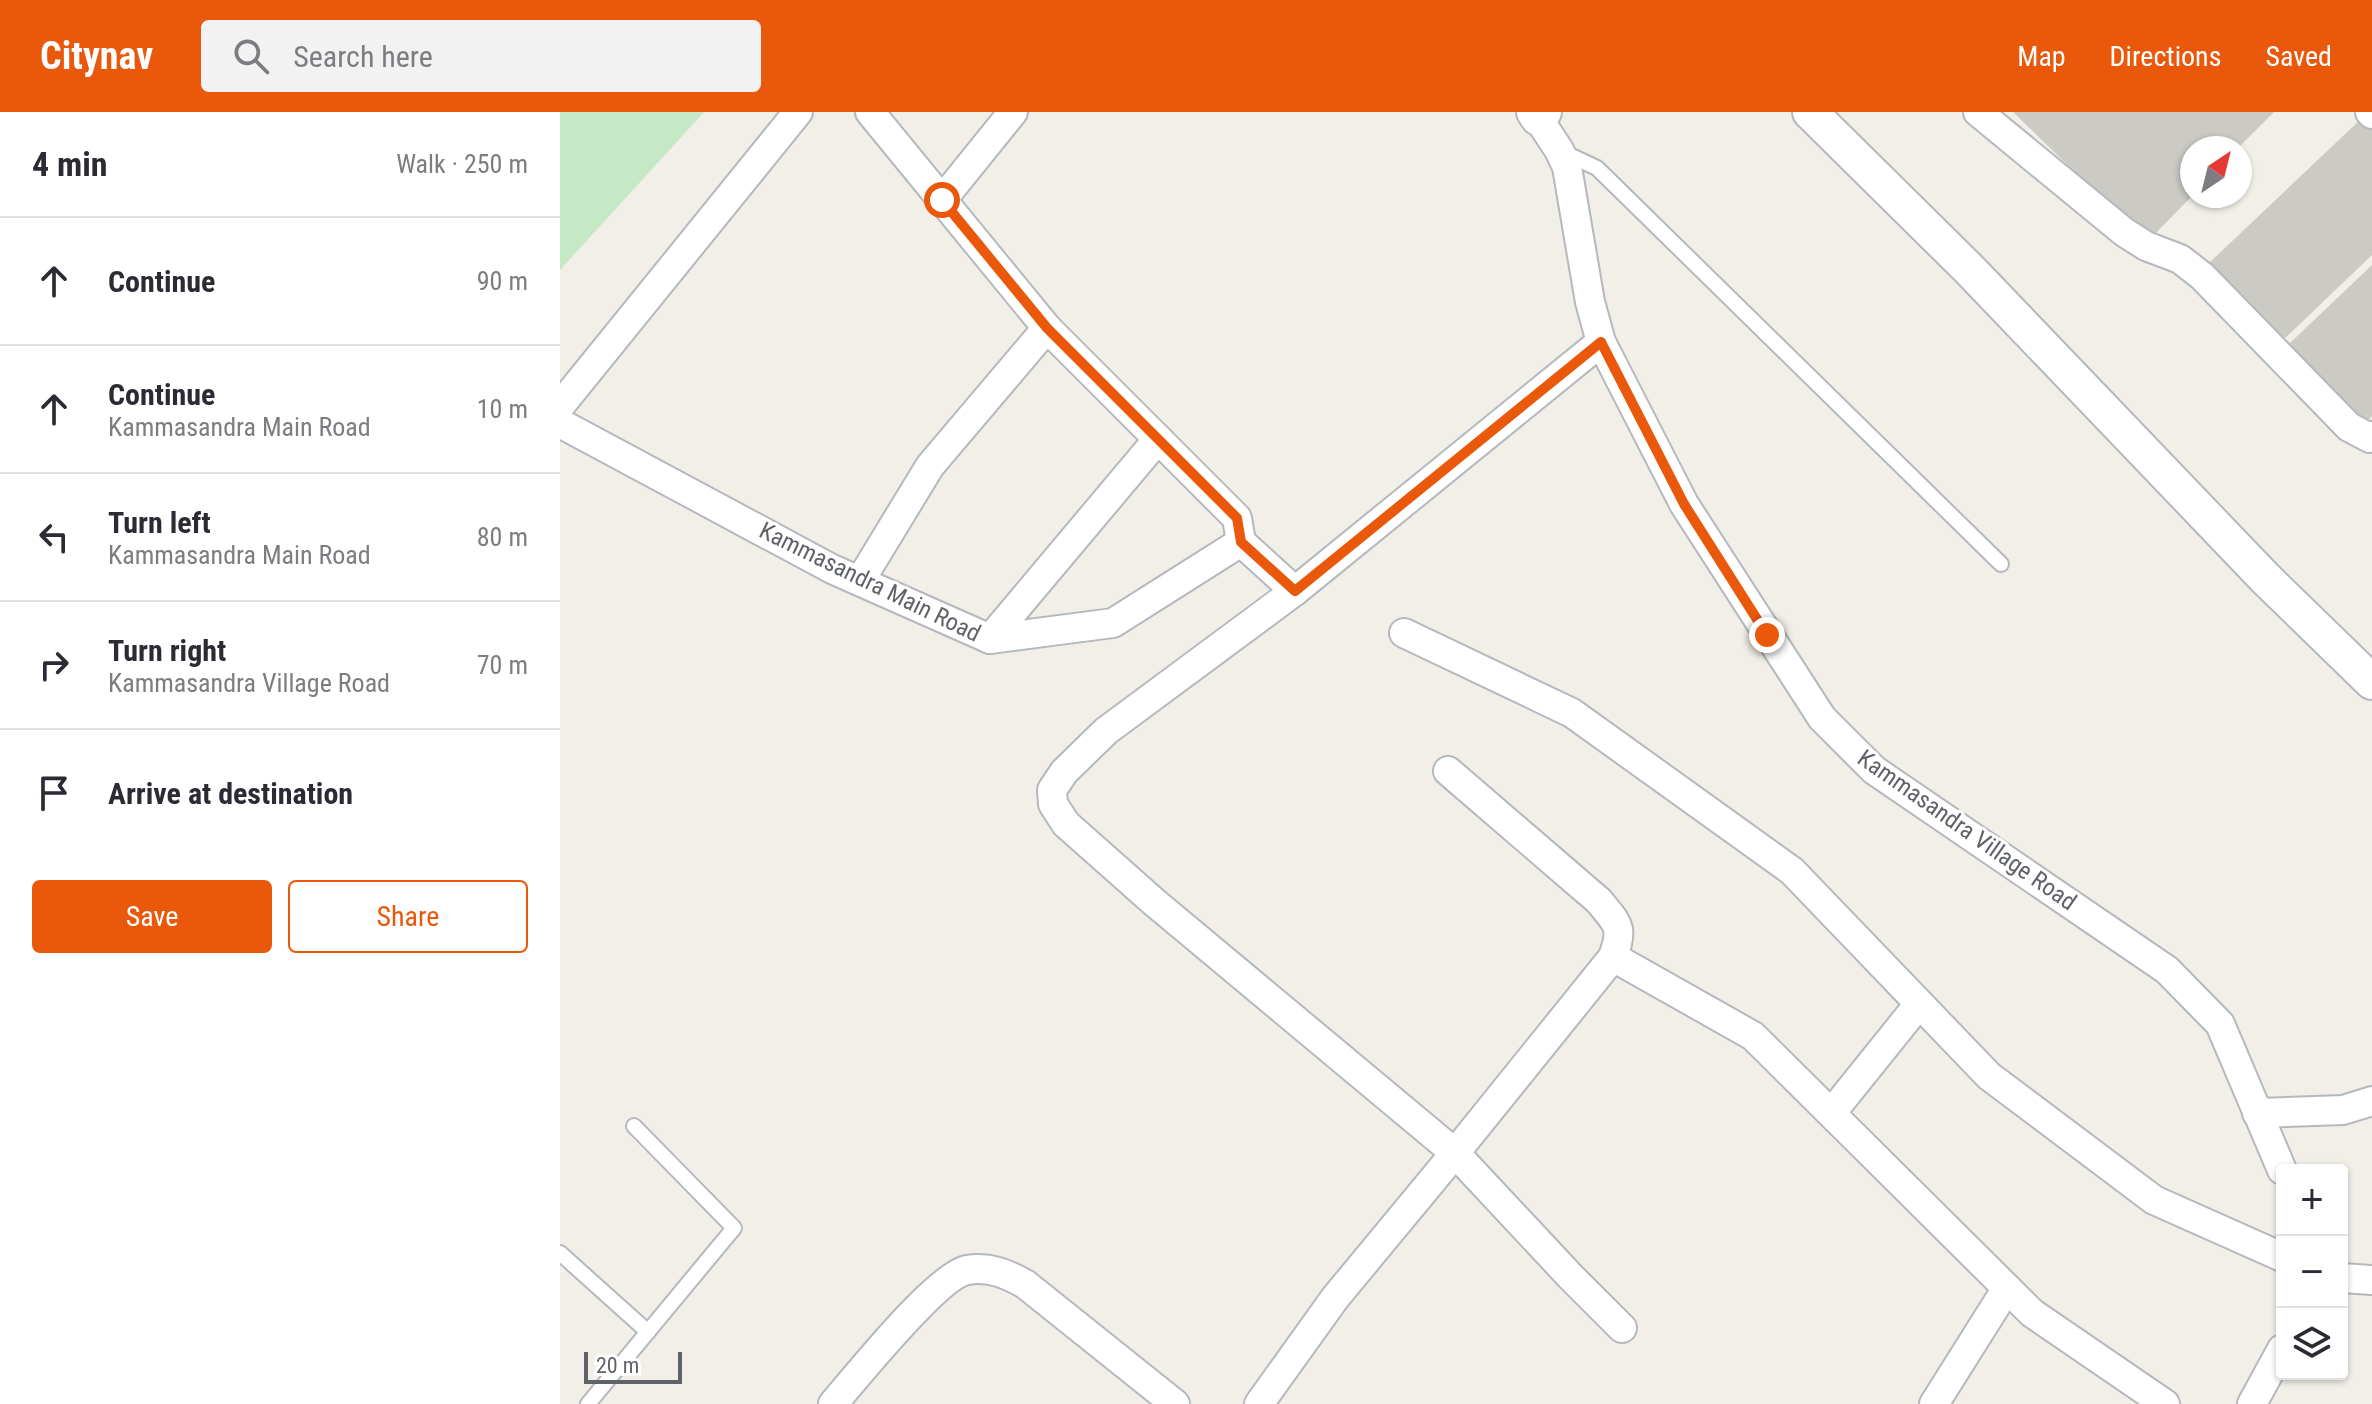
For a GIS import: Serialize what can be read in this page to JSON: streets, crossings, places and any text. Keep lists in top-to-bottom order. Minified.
{"streets":{"street":["Kammasandra Main Road","Kammasandra Village Road"]},"scale_bar":"20 m","north":"top right","page":{"header":"Citynav","search":"Search here","nav":["Map","Directions","Saved"],"heading":["4 min","Walk · 250 m"],"list":[["Continue","90 m"],["Continue","Kammasandra Main Road","10 m"],["Turn left","Kammasandra Main Road","80 m"],["Turn right","Kammasandra Village Road","70 m"],"Arrive at destination"],"buttons":["Save","Share"],"map_buttons":["+","−"],"scale":"20 m"}}
